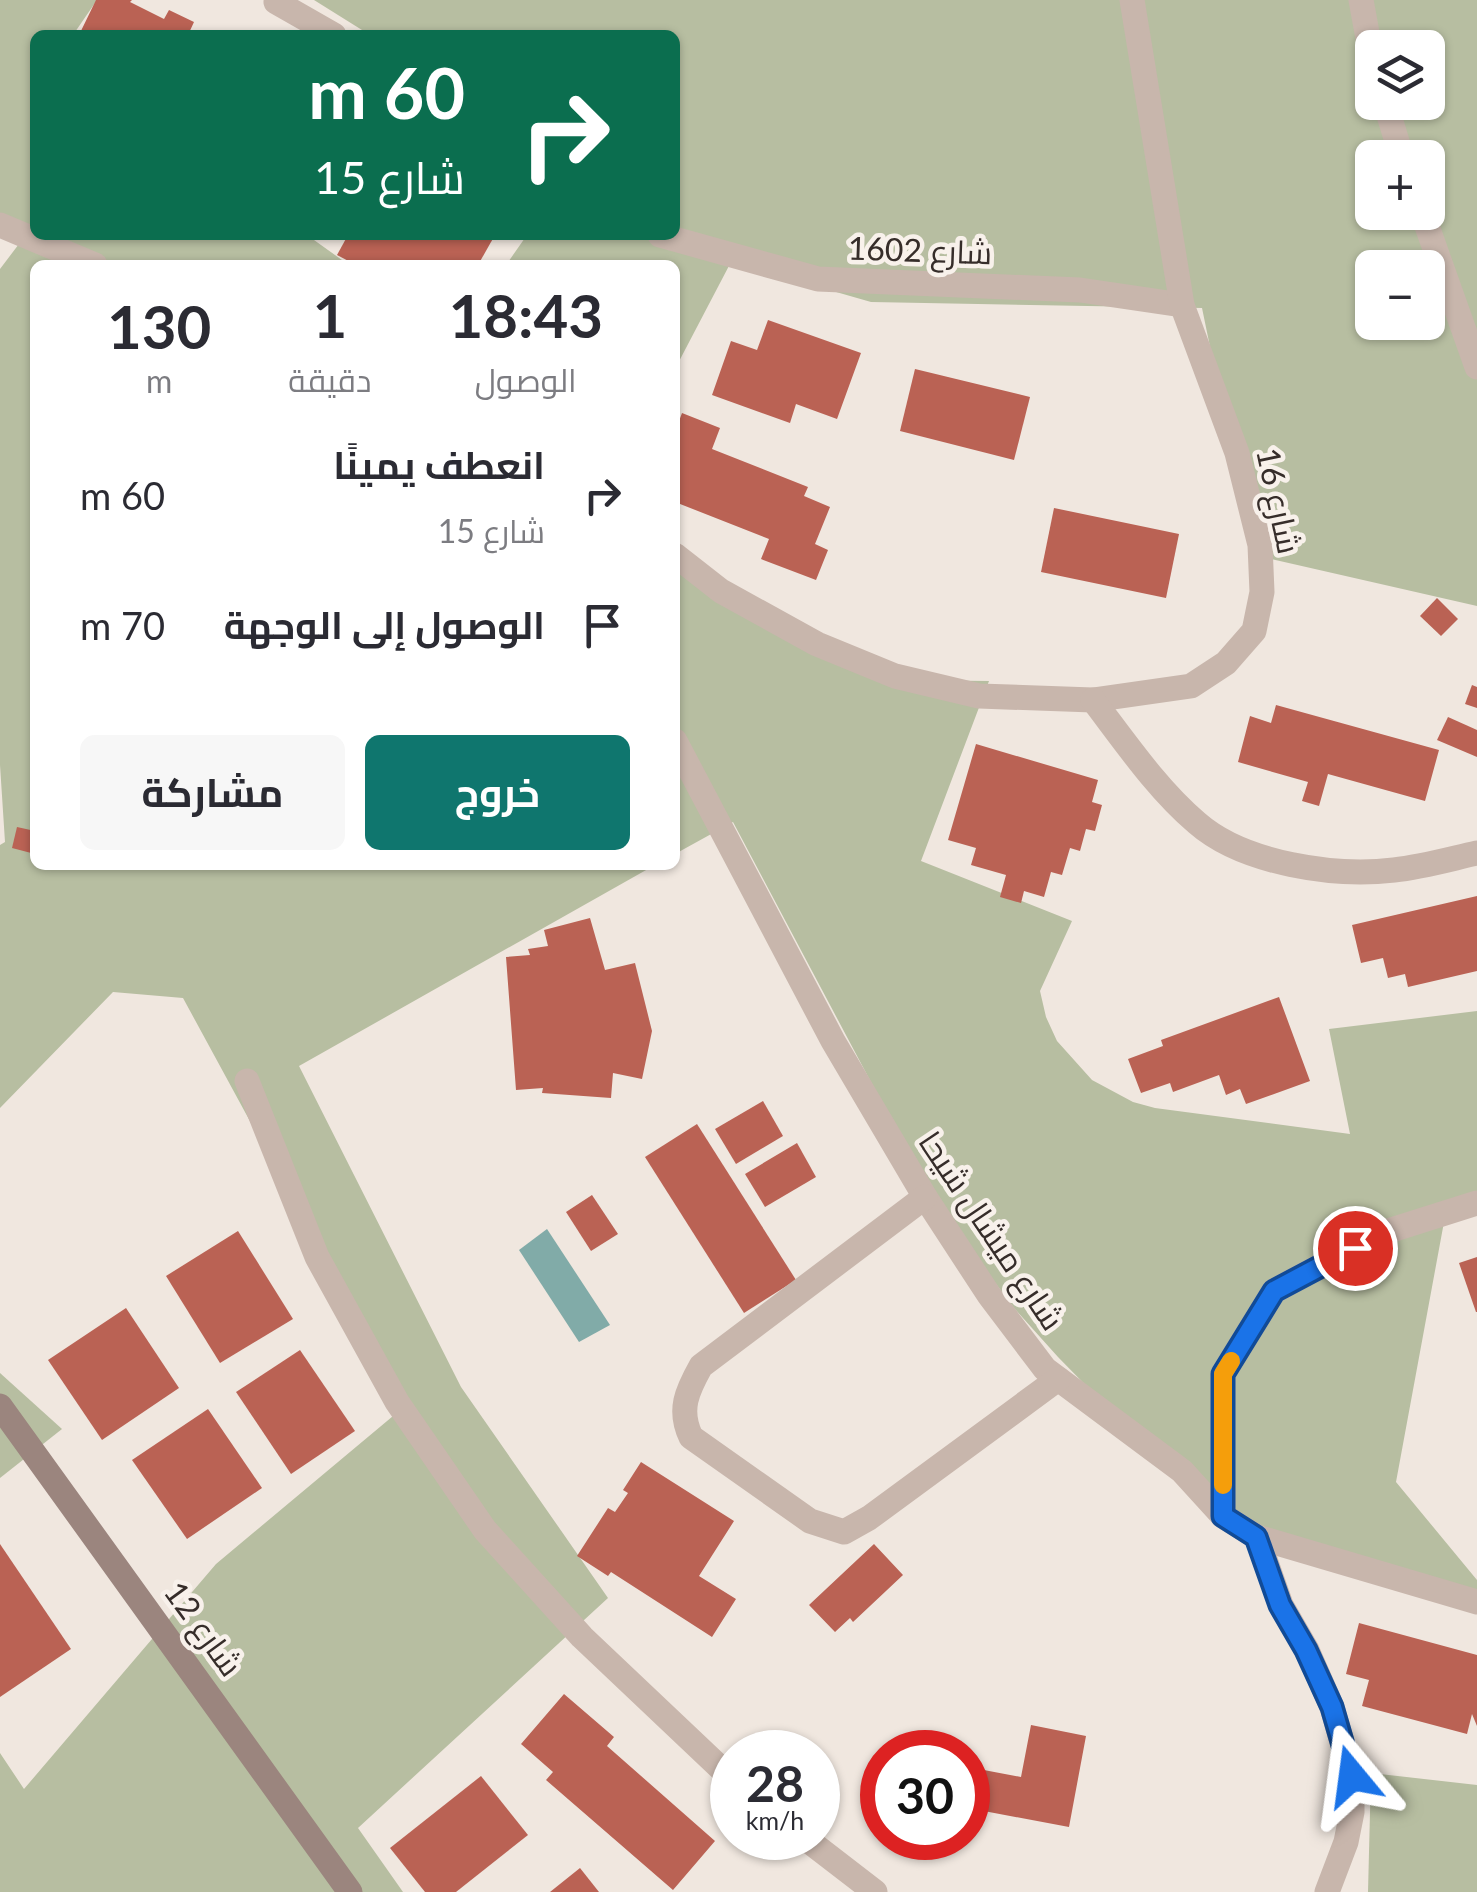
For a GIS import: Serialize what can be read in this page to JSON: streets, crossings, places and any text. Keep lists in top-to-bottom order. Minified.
{"streets":{"main road":["شارع 12"],"street":["شارع 1602","شارع 16","شارع ميشال شيحا"]},"crossings":[["شارع 1602","شارع 16"]],"page":{"map_buttons":["+","−"],"turn":["60 m","شارع 15"],"eta":["18:43","الوصول","1","دقيقة","130","m"],"list":[{"name":"انعطف يمينًا","note":"شارع 15","value":"60 m"},{"name":"الوصول إلى الوجهة","value":"70 m"}],"buttons":["خروج","مشاركة"],"speed":"28 km/h","limit":"30"}}
